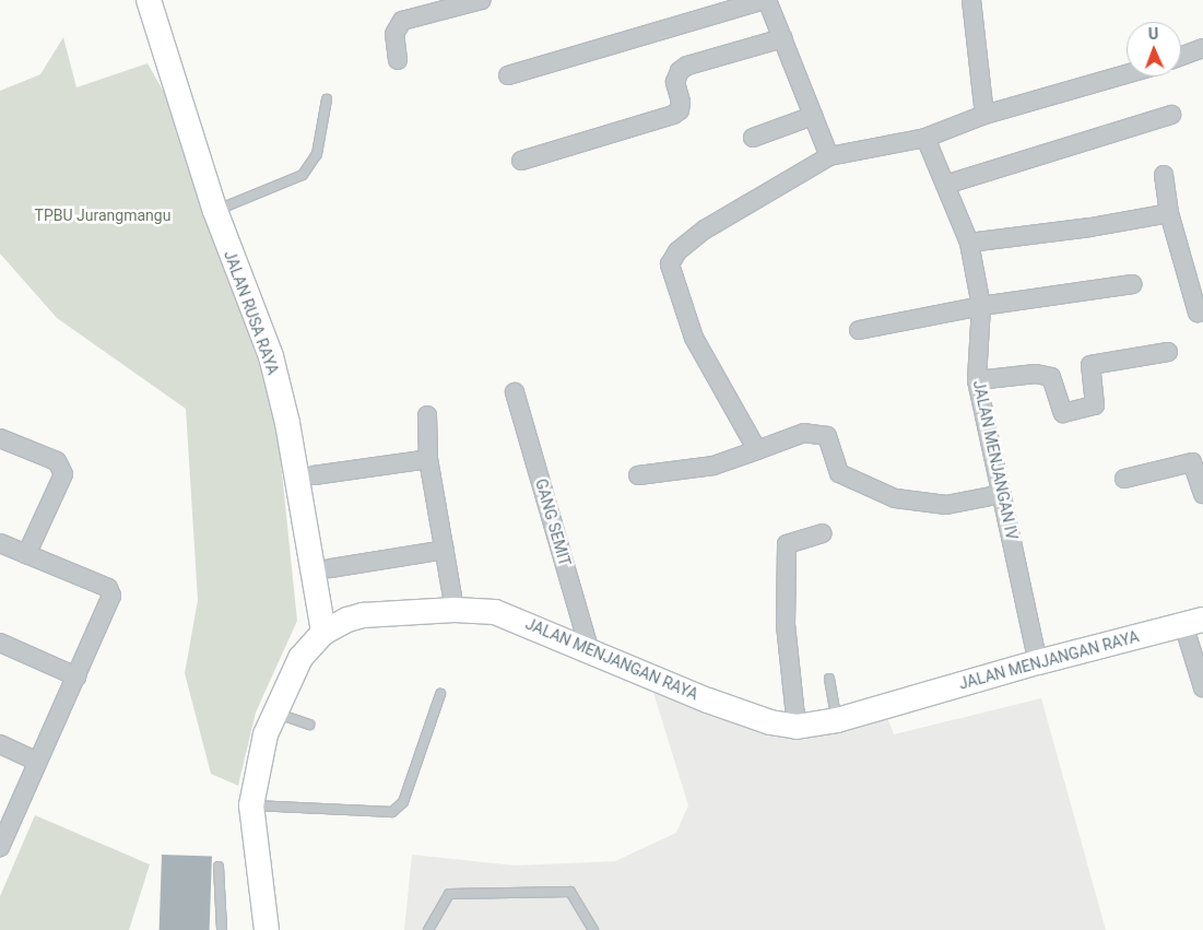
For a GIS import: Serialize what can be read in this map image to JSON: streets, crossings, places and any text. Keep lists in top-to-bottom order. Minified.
{"streets":{"main road":["JALAN RUSA RAYA","JALAN MENJANGAN RAYA"],"street":["JALAN MENJANGAN IV","GANG SEMIT"]},"crossings":[["JALAN RUSA RAYA","JALAN MENJANGAN RAYA"],["JALAN MENJANGAN IV","JALAN MENJANGAN RAYA"],["GANG SEMIT","JALAN MENJANGAN RAYA"]],"parks":["TPBU Jurangmangu"],"north":"top"}
